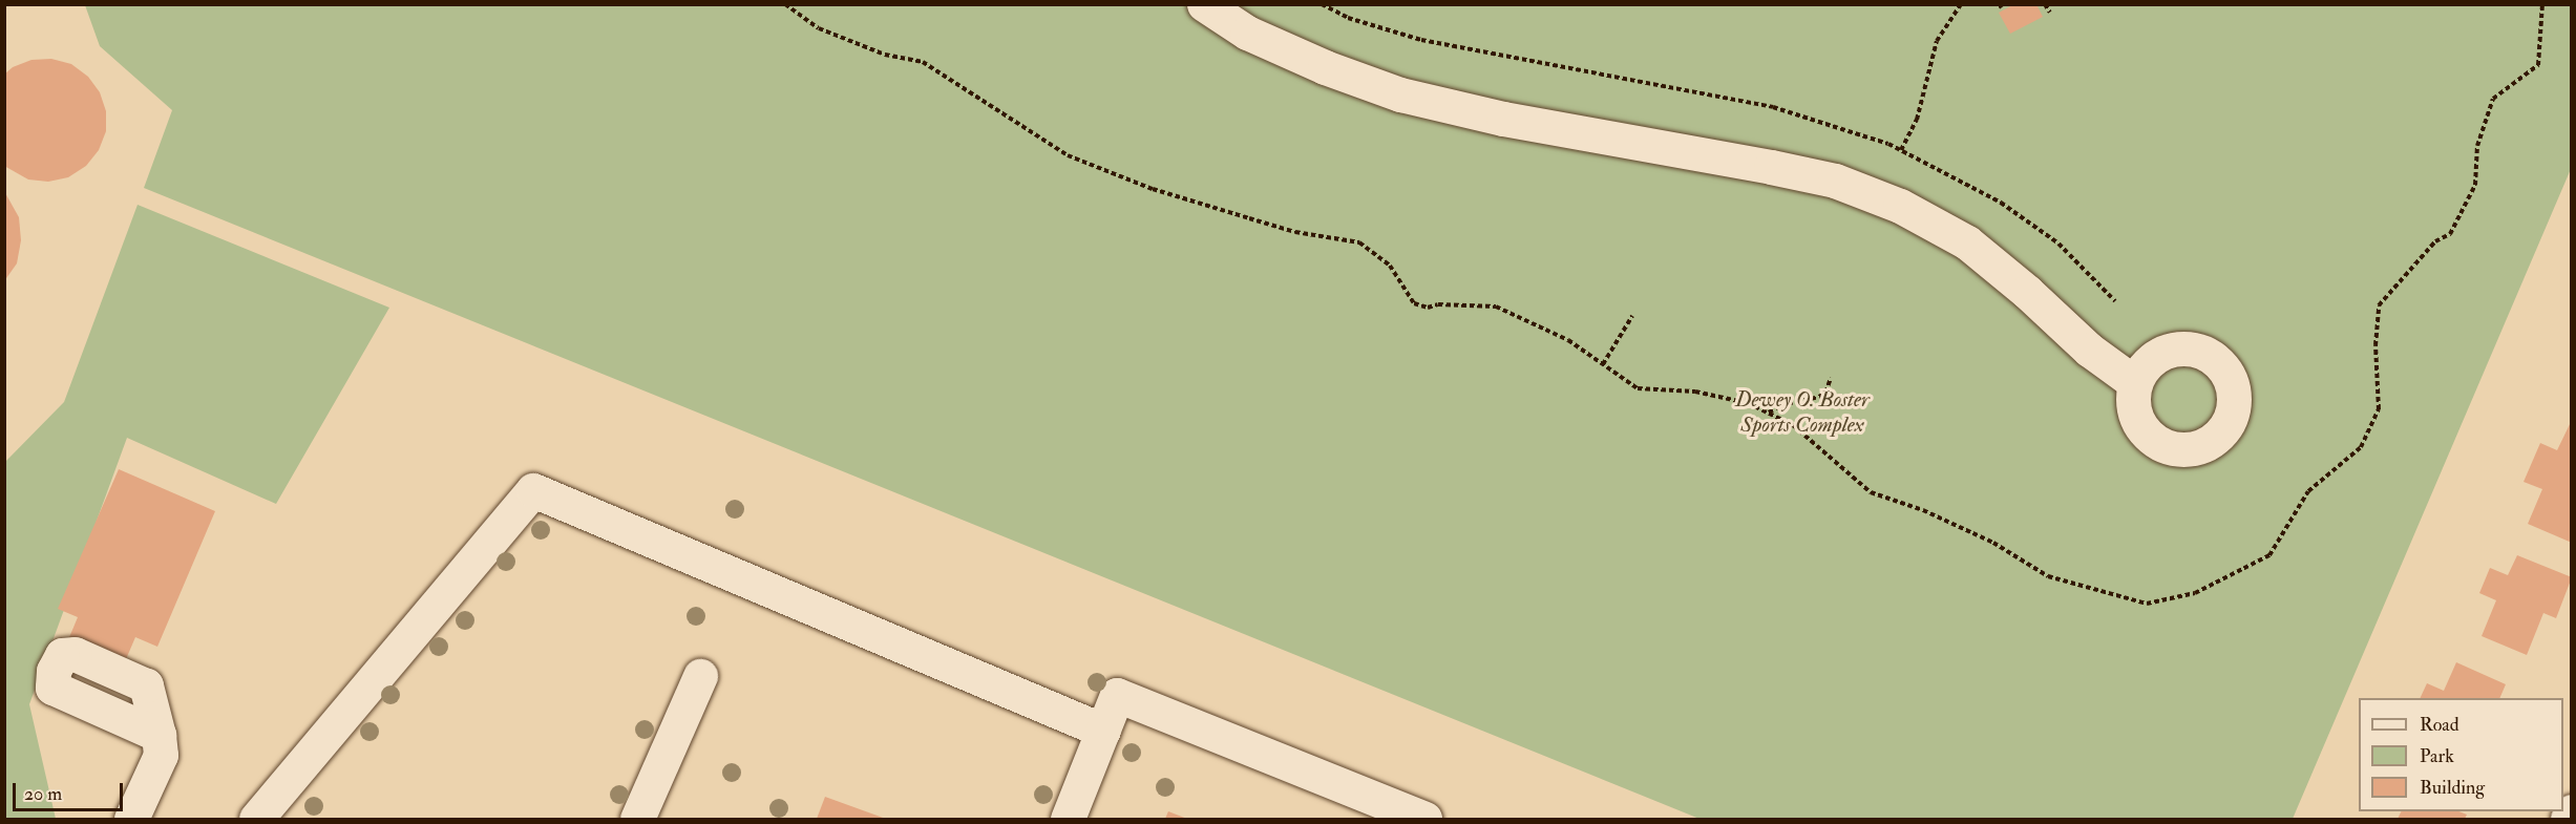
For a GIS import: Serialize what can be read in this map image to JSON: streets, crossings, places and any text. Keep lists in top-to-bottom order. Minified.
{"parks":["Dewey O. Boster Sports Complex"],"legend":["Road","Park","Building"],"scale_bar":"20 m"}
